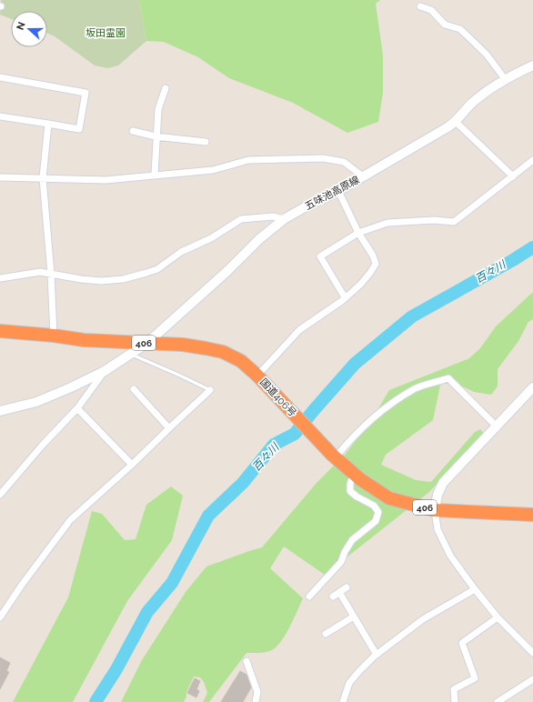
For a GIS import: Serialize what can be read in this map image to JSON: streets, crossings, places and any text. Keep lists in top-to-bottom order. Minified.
{"streets":{"highway":["406","国道406号"],"main road":["五味池高原線"]},"crossings":[["五味池高原線","国道406号"]],"water":["百々川"],"parks":["坂田霊園"],"north":"left"}
